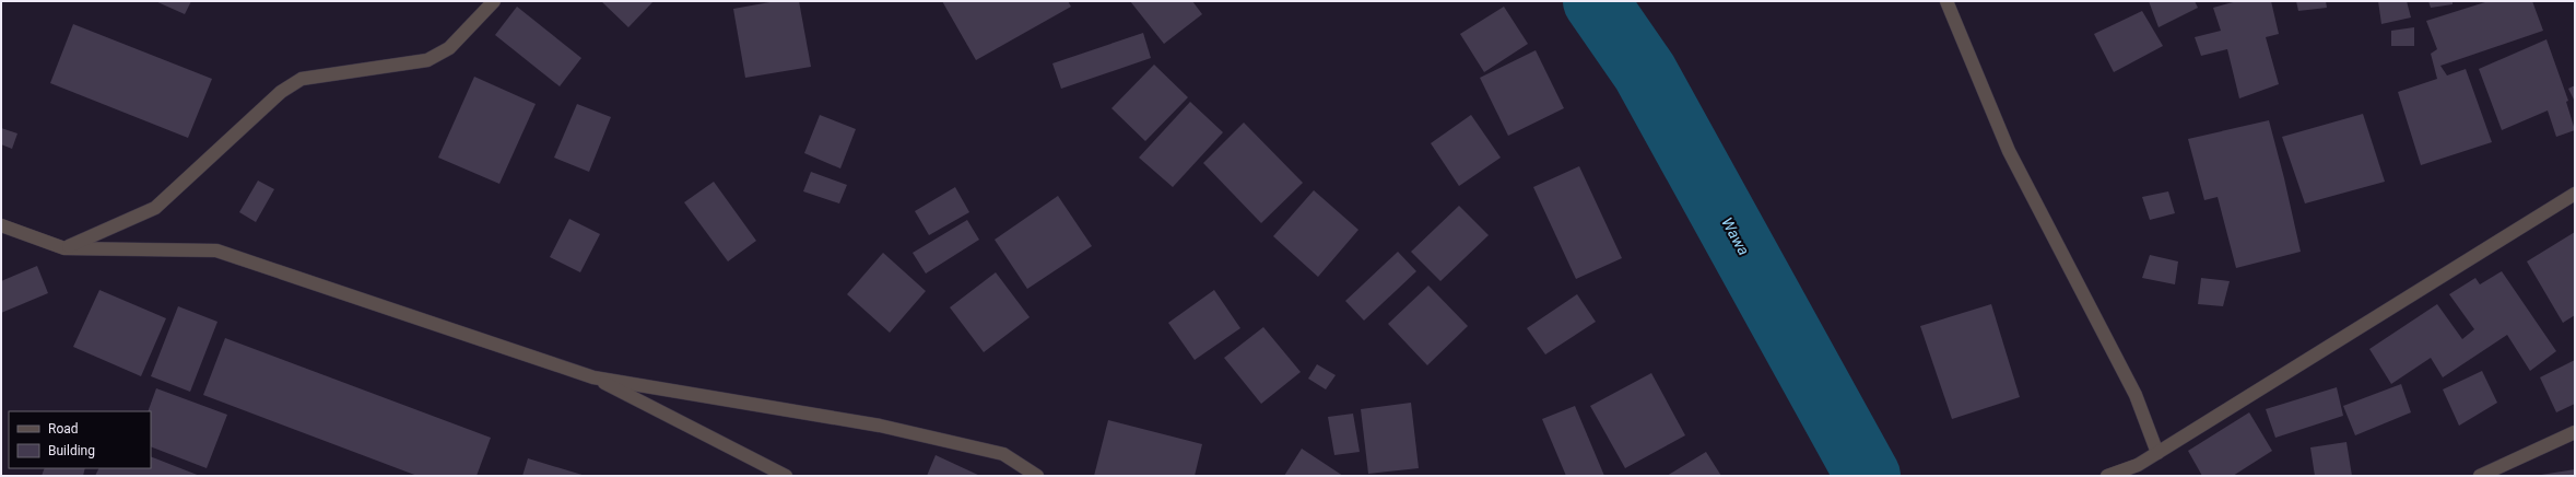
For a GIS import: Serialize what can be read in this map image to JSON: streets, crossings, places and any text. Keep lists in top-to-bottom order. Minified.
{"water":["Wawa"],"legend":["Road","Building"]}
